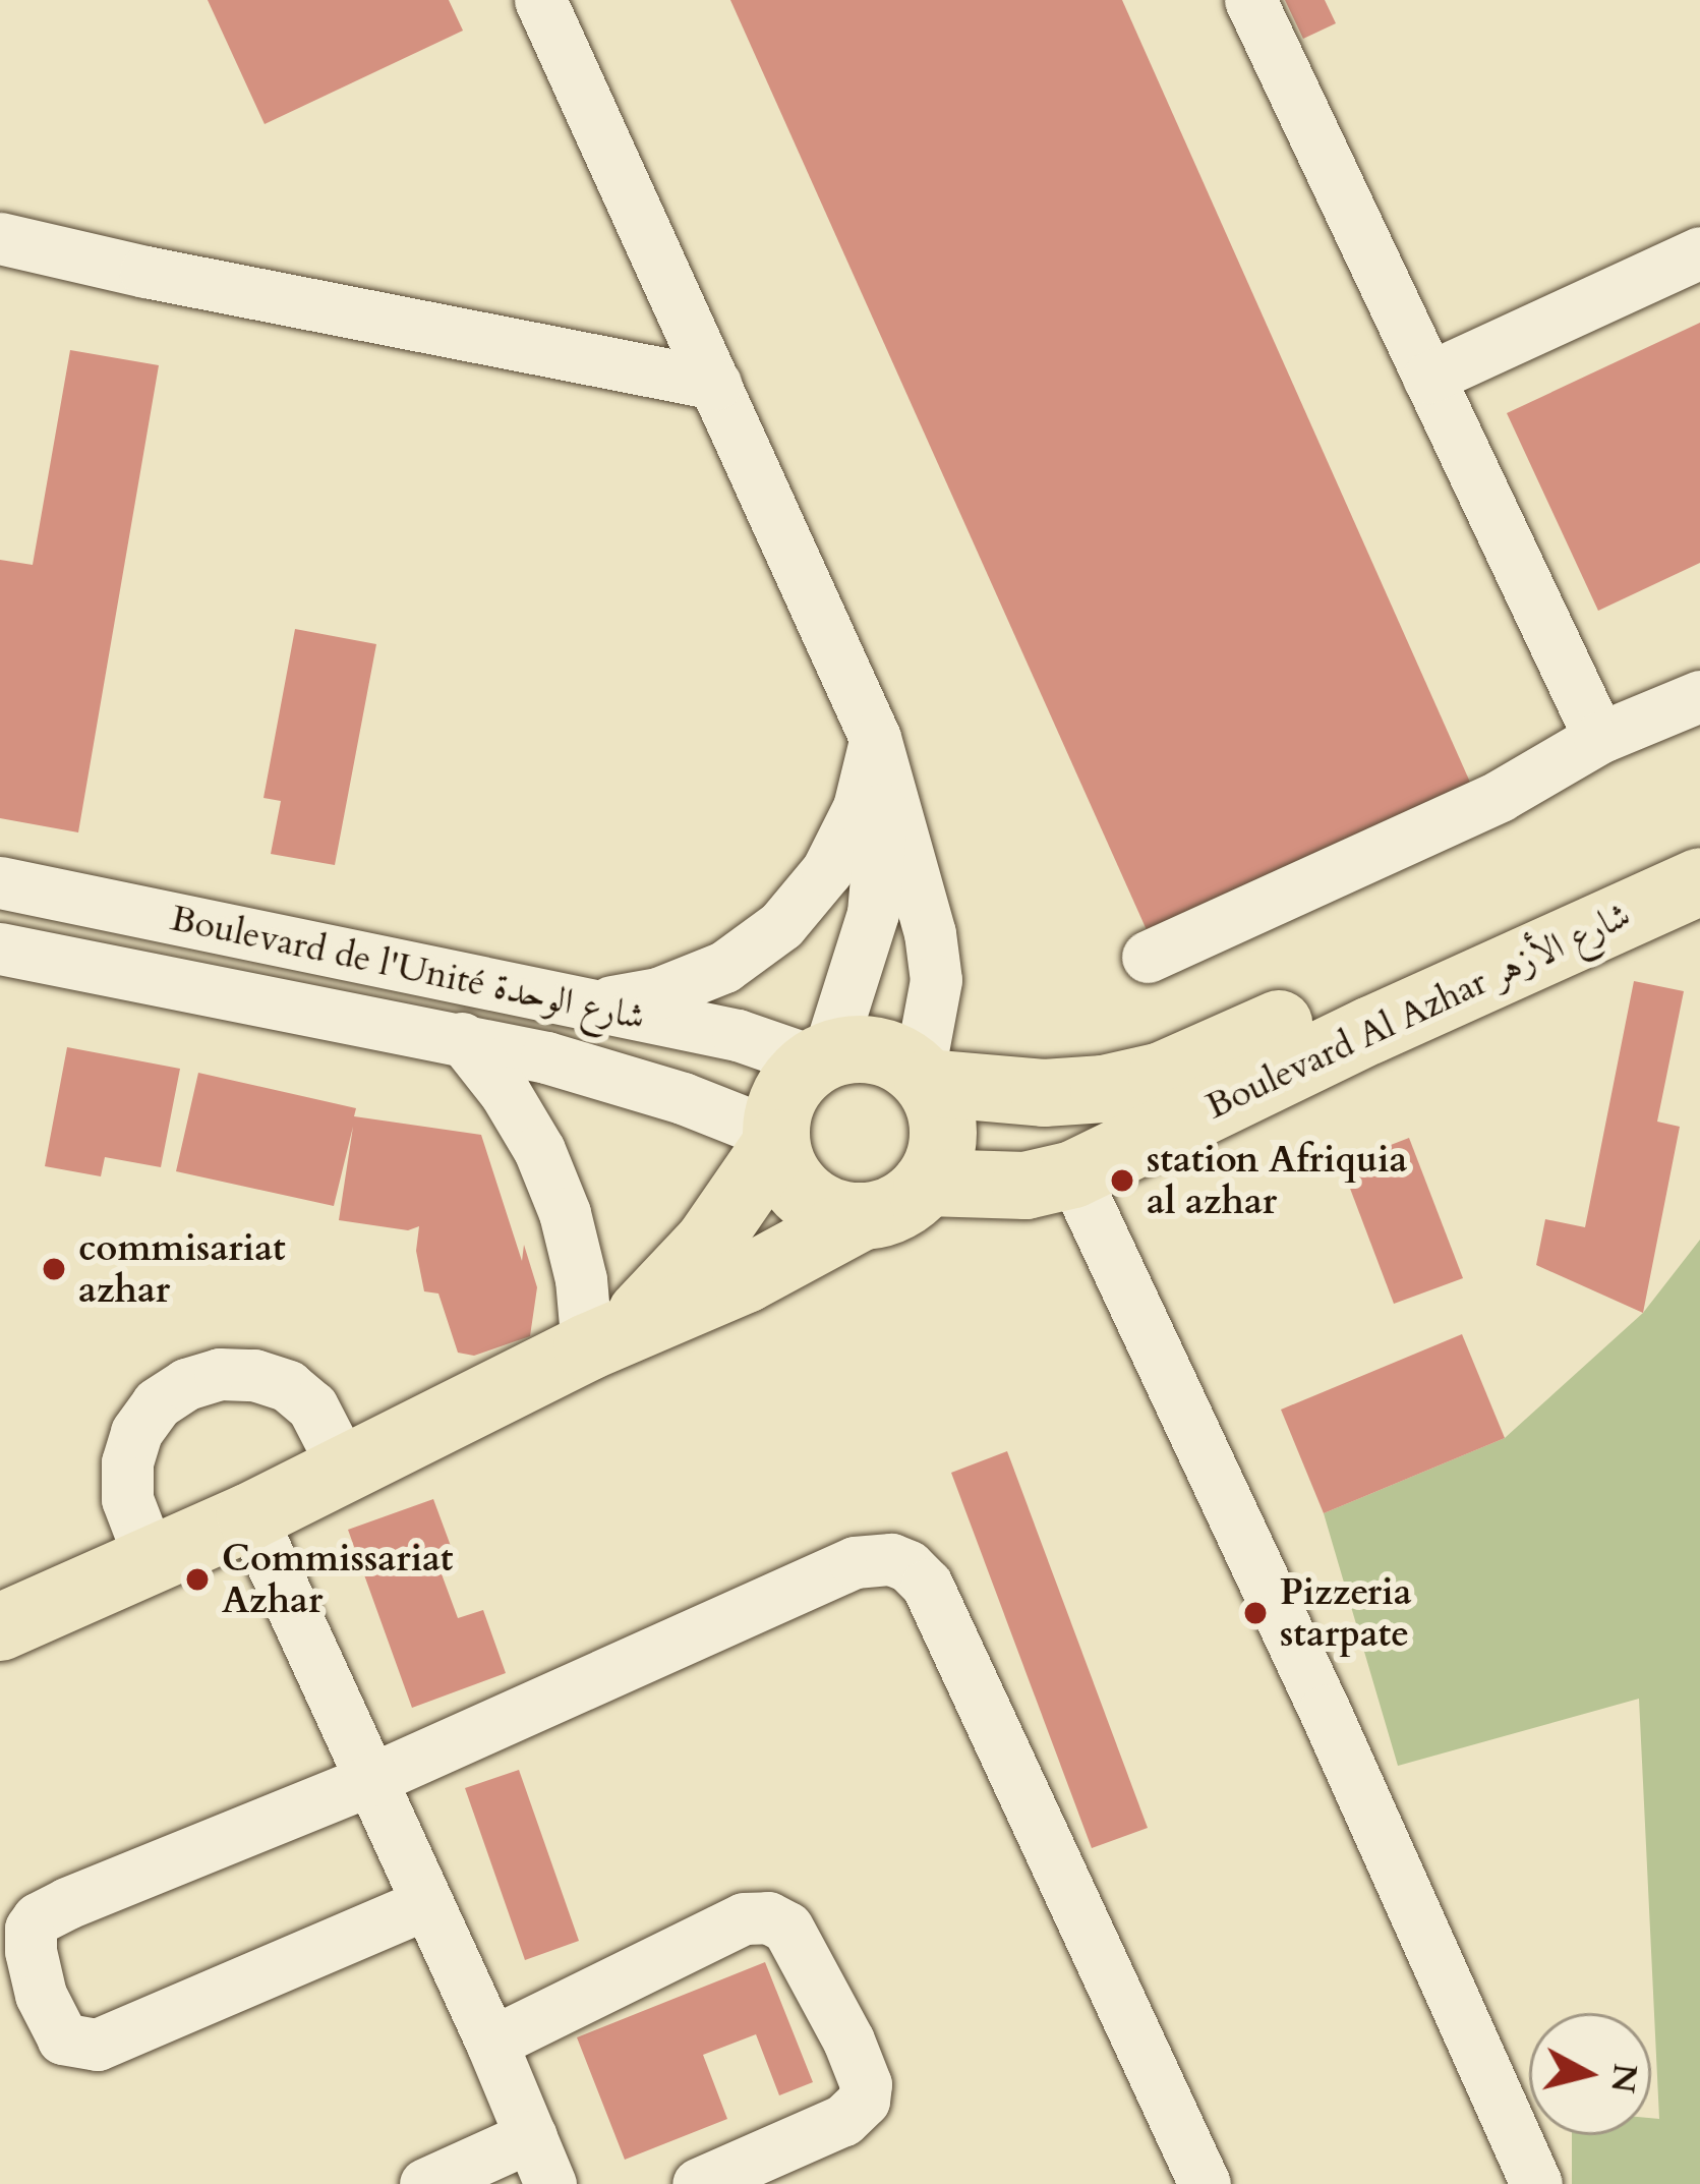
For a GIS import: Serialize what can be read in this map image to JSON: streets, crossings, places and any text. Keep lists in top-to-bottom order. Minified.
{"streets":{"main road":["Boulevard Al Azhar شارع الأزهر"],"street":["Boulevard de l'Unité شارع الوحدة"]},"crossings":[["Boulevard de l'Unité شارع الوحدة","Boulevard Al Azhar شارع الأزهر"]],"places":["station Afriquia al azhar","commisariat azhar","Commissariat Azhar","Pizzeria starpate"],"north":"right"}
